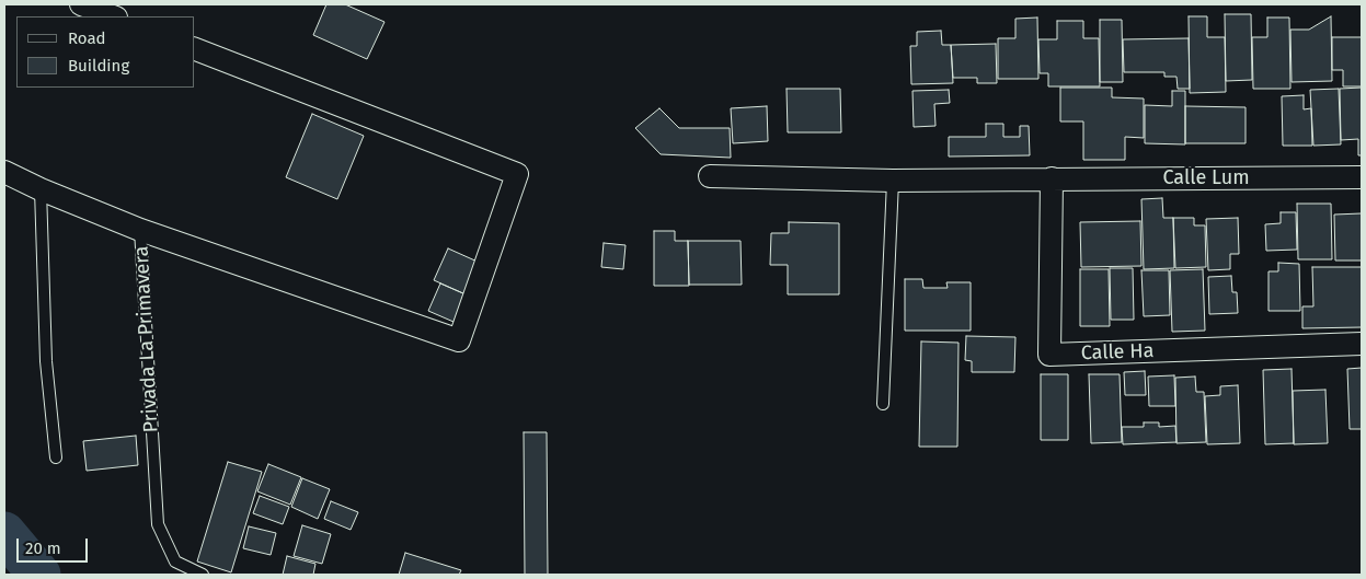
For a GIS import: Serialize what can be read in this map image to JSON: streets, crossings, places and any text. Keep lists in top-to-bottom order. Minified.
{"streets":{"street":["Calle Lum","Privada La Primavera","Calle Ha"]},"crossings":[["Calle Lum","Calle Ha"]],"legend":["Road","Building"],"scale_bar":"20 m"}
